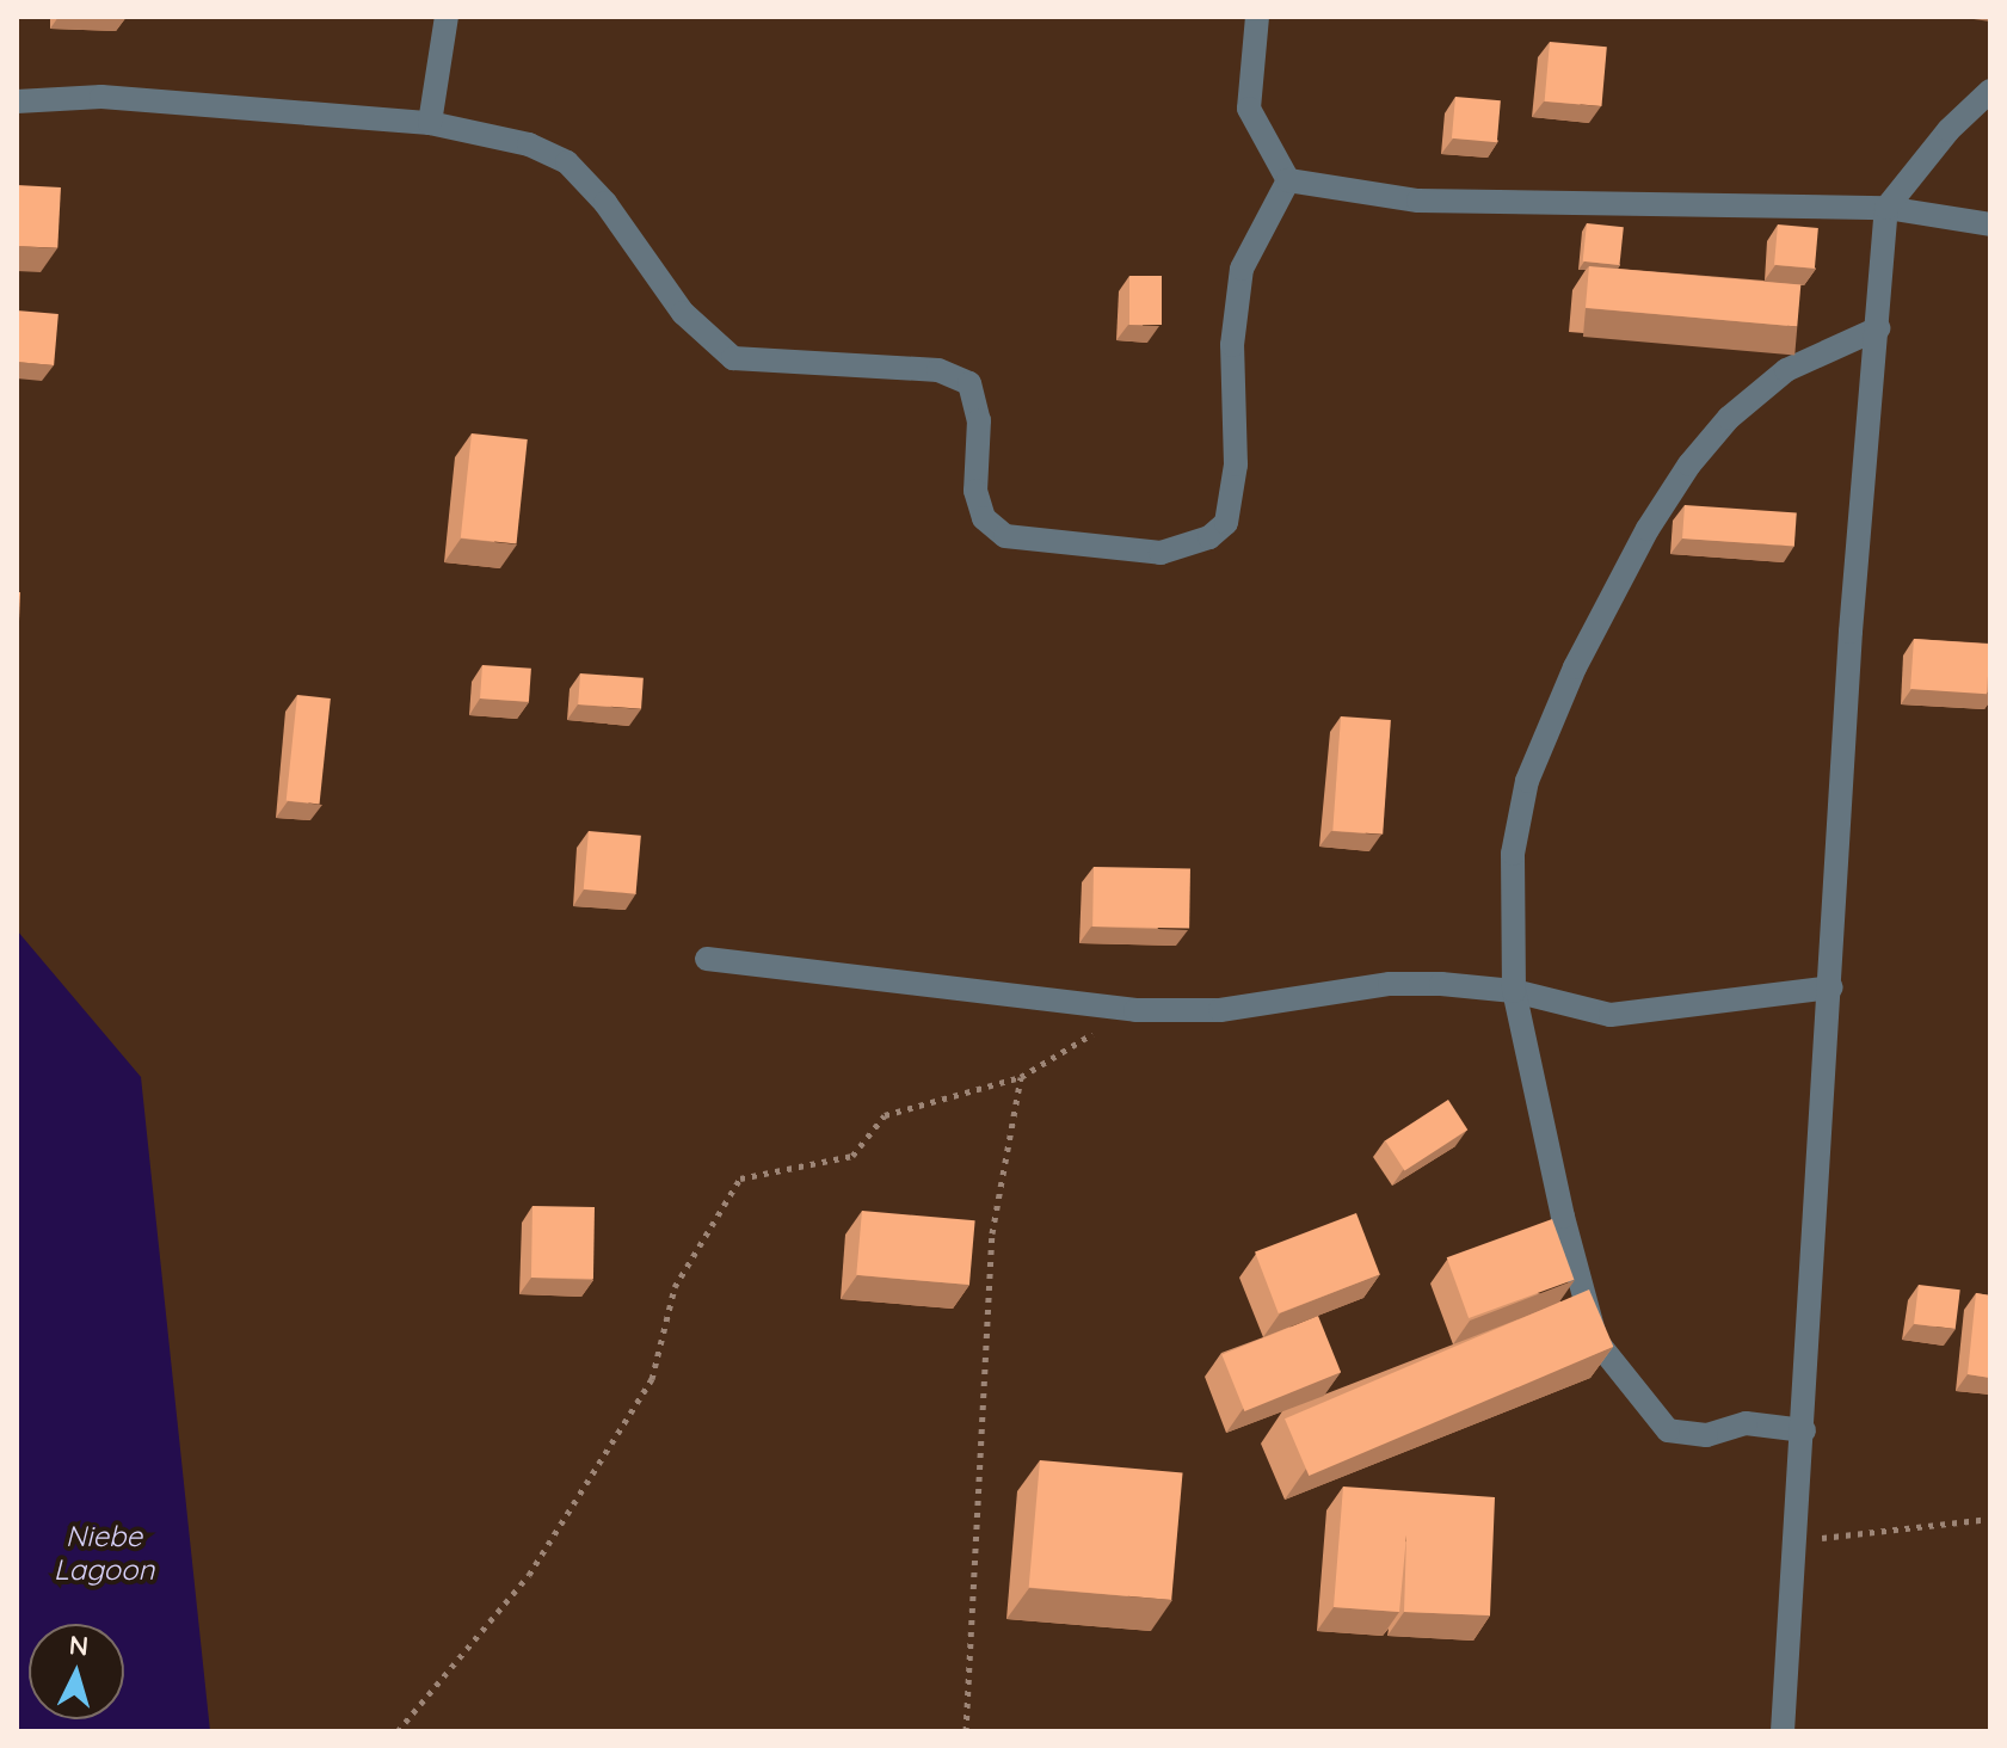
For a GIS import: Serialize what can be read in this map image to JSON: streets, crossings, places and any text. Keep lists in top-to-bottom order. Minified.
{"water":["Niebe Lagoon"],"north":"top"}
